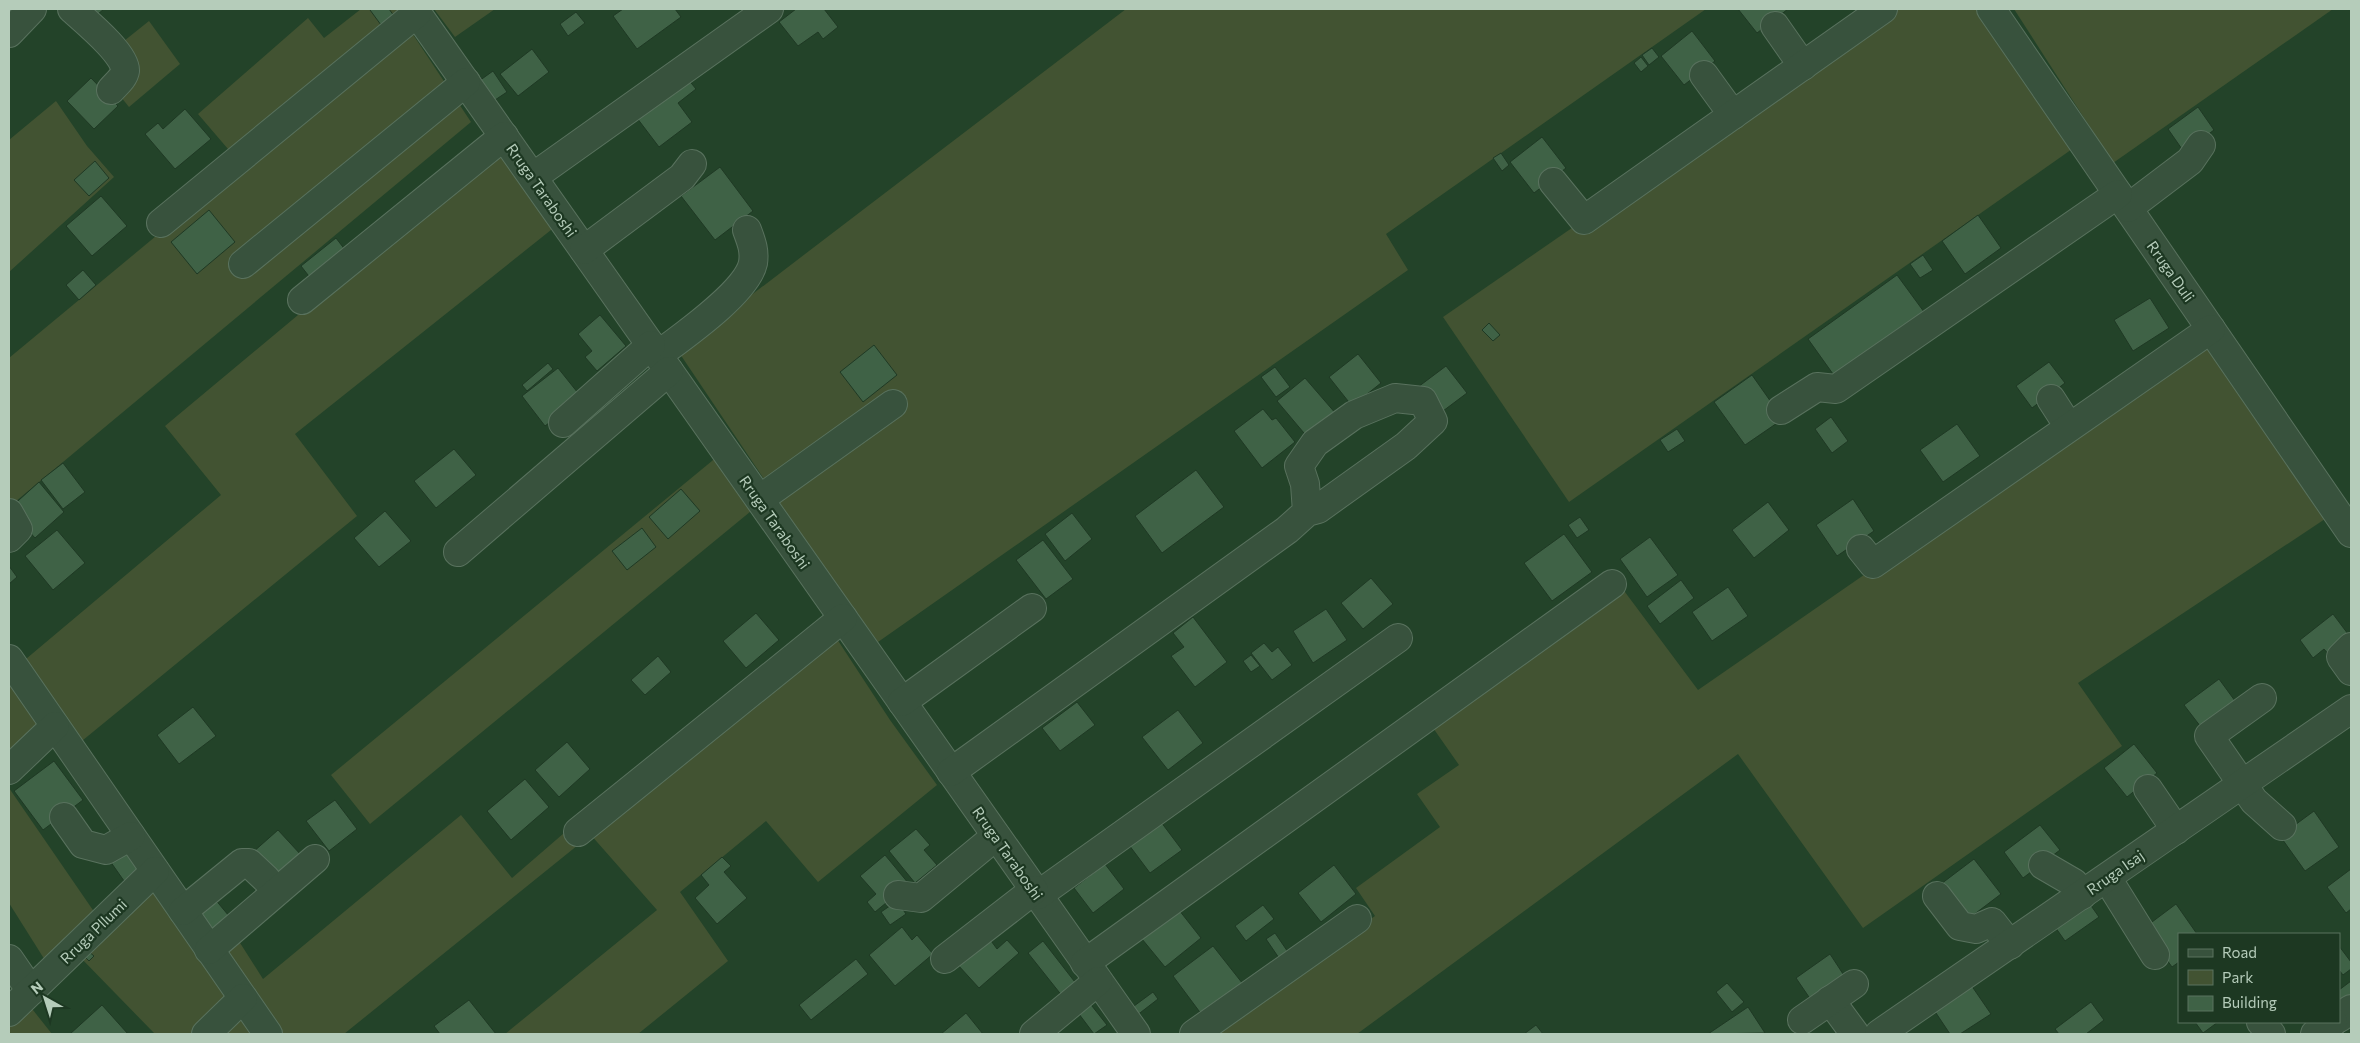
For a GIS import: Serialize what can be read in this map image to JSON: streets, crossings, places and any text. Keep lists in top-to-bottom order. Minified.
{"streets":{"street":["Rruga Taraboshi","Rruga Duli","Rruga Isaj","Rruga Pllumi"]},"legend":["Road","Park","Building"],"north":"top left"}
